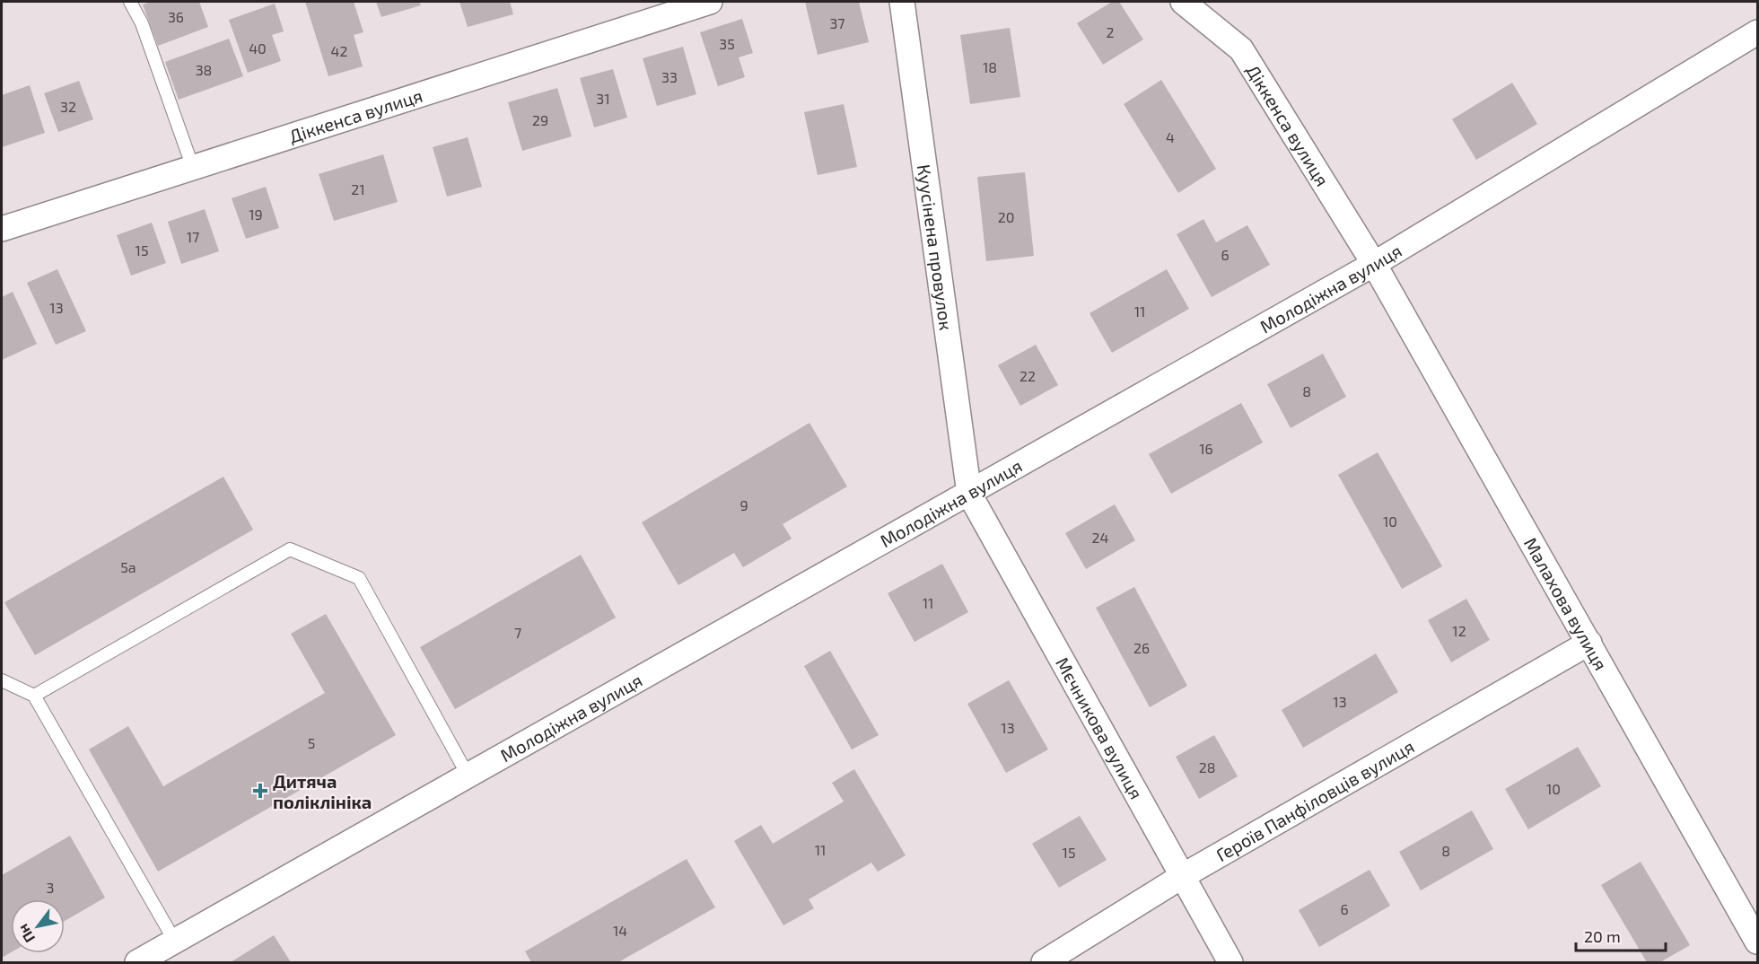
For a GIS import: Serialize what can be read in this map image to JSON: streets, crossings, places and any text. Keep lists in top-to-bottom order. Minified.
{"streets":{"street":["Діккенса вулиця","Куусінена провулок","Молодіжна вулиця","Малахова вулиця","Мєчникова вулиця","Героїв Панфіловців вулиця"]},"crossings":[["Діккенса вулиця","Молодіжна вулиця"],["Діккенса вулиця","Малахова вулиця"],["Куусінена провулок","Молодіжна вулиця"],["Куусінена провулок","Мєчникова вулиця"],["Молодіжна вулиця","Малахова вулиця"],["Молодіжна вулиця","Мєчникова вулиця"],["Малахова вулиця","Героїв Панфіловців вулиця"],["Мєчникова вулиця","Героїв Панфіловців вулиця"]],"places":{"health":["Дитяча поліклініка"]},"house_numbers":["36","37","2","35","40","42","18","38","33","31","32","29","4","21","19","20","17","15","6","13","11","22","8","16","9","10","24","5а","11","12","7","26","13","13","5","28","10","11","8","15","3","6","14"],"scale_bar":"20 m","north":"bottom left"}
